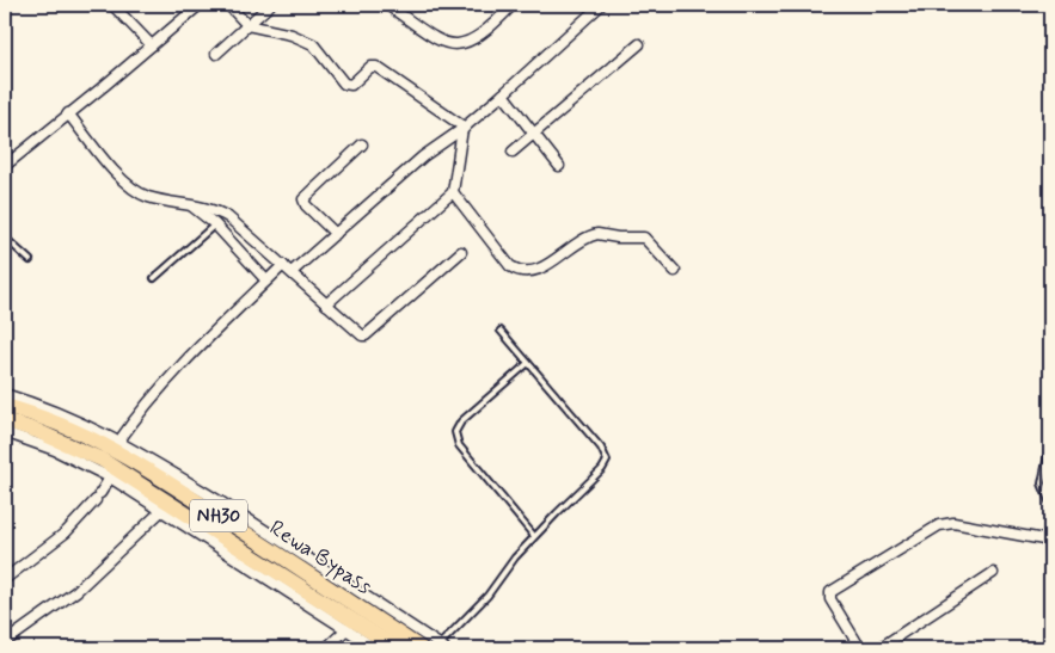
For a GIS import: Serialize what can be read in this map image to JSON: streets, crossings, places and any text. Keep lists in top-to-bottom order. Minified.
{"streets":{"highway":["NH30","Rewa Bypass"]}}
